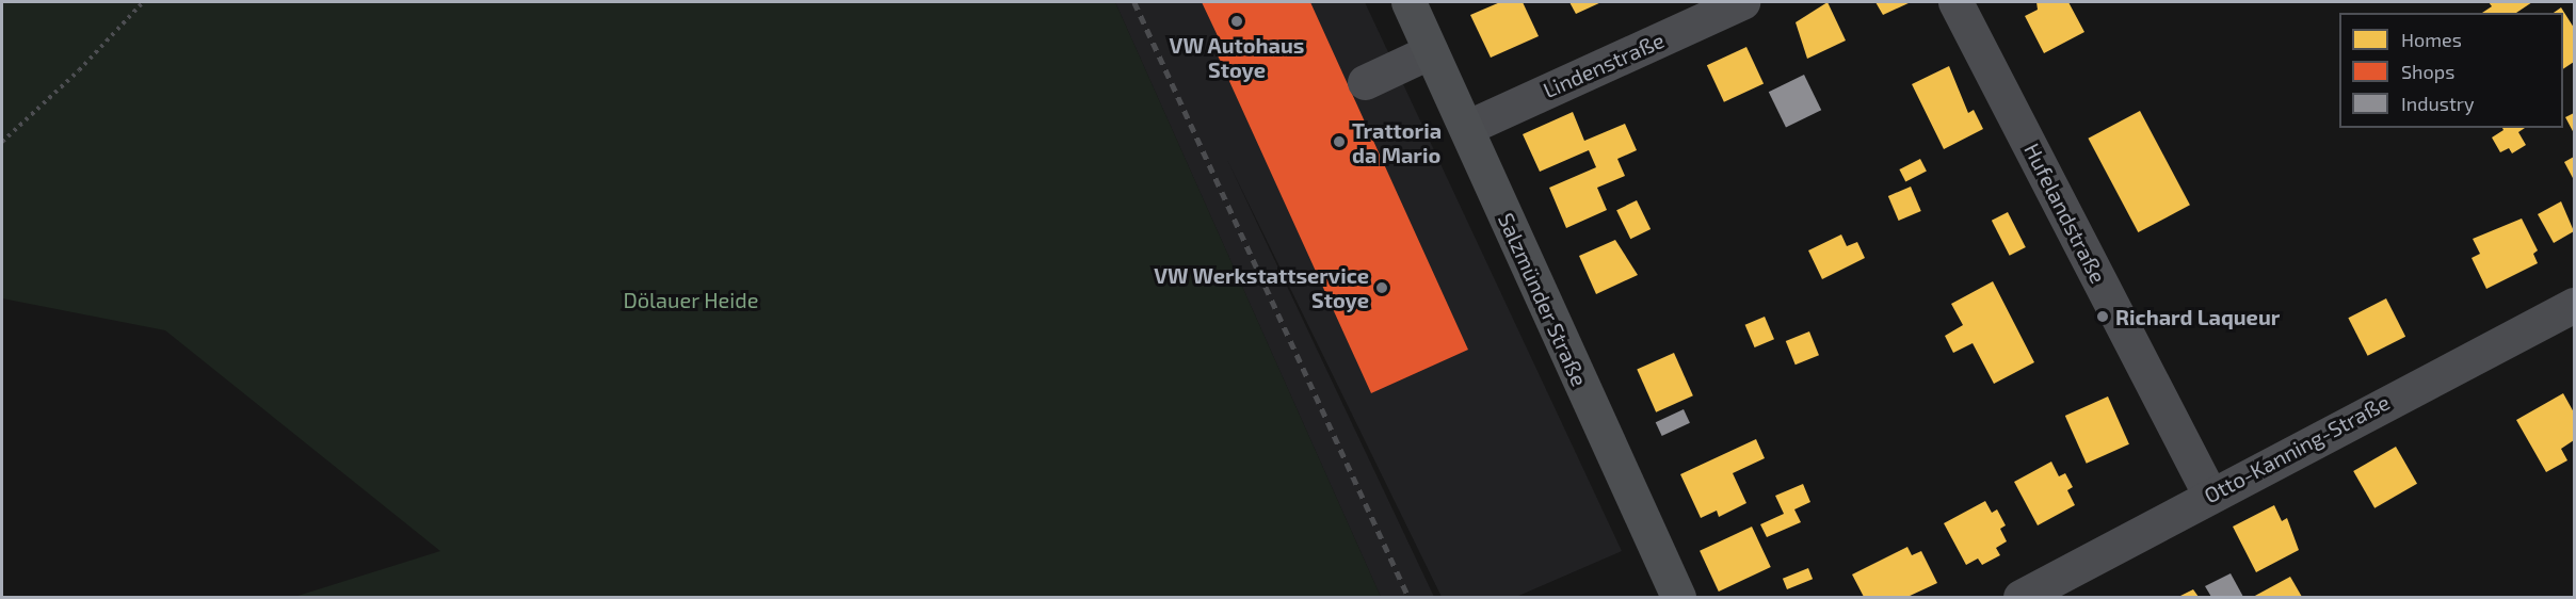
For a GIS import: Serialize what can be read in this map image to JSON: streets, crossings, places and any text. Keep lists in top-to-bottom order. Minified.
{"streets":{"main road":["Salzmünder Straße"],"street":["Lindenstraße","Hufelandstraße","Otto-Kanning-Straße"]},"crossings":[["Lindenstraße","Salzmünder Straße"],["Hufelandstraße","Otto-Kanning-Straße"]],"parks":["Dölauer Heide"],"places":["VW Autohaus Stoye","Trattoria da Mario","VW Werkstattservice Stoye","Richard Laqueur"],"legend":["Homes","Shops","Industry"]}
